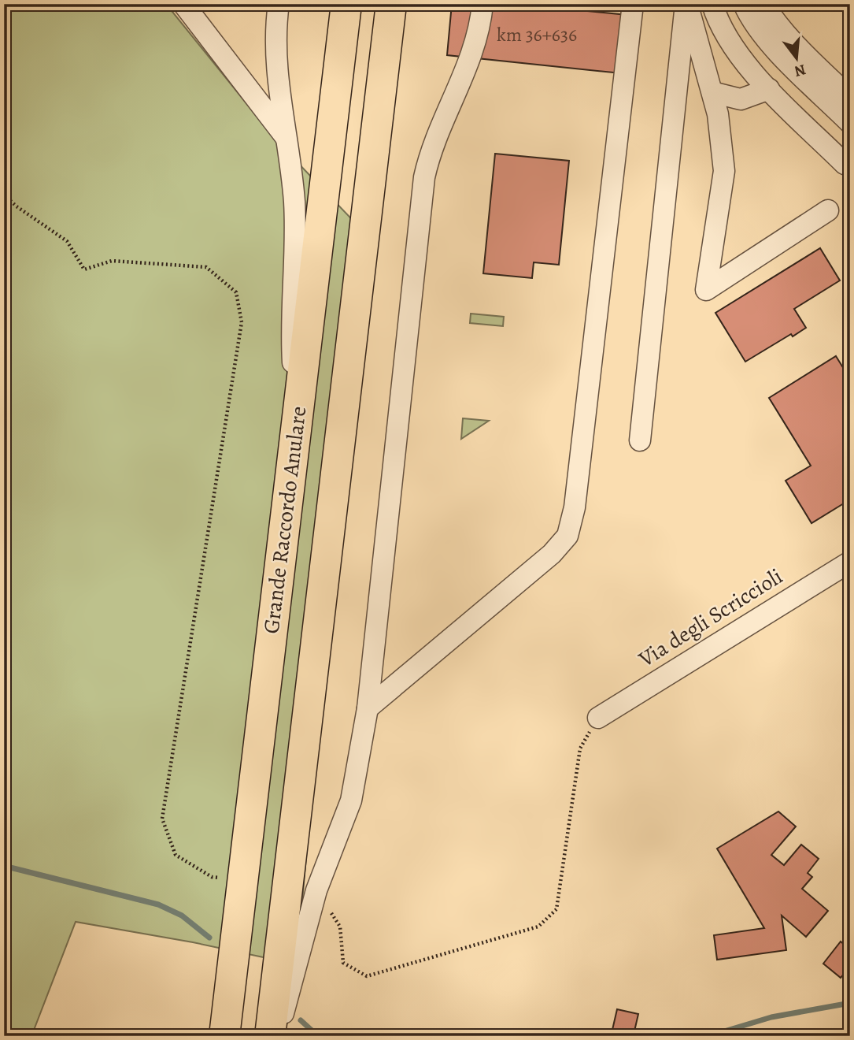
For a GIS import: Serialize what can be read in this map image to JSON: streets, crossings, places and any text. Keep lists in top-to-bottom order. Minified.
{"streets":{"highway":["Grande Raccordo Anulare"],"street":["Via degli Scriccioli"]},"house_numbers":["km 36+636"],"north":"bottom"}
